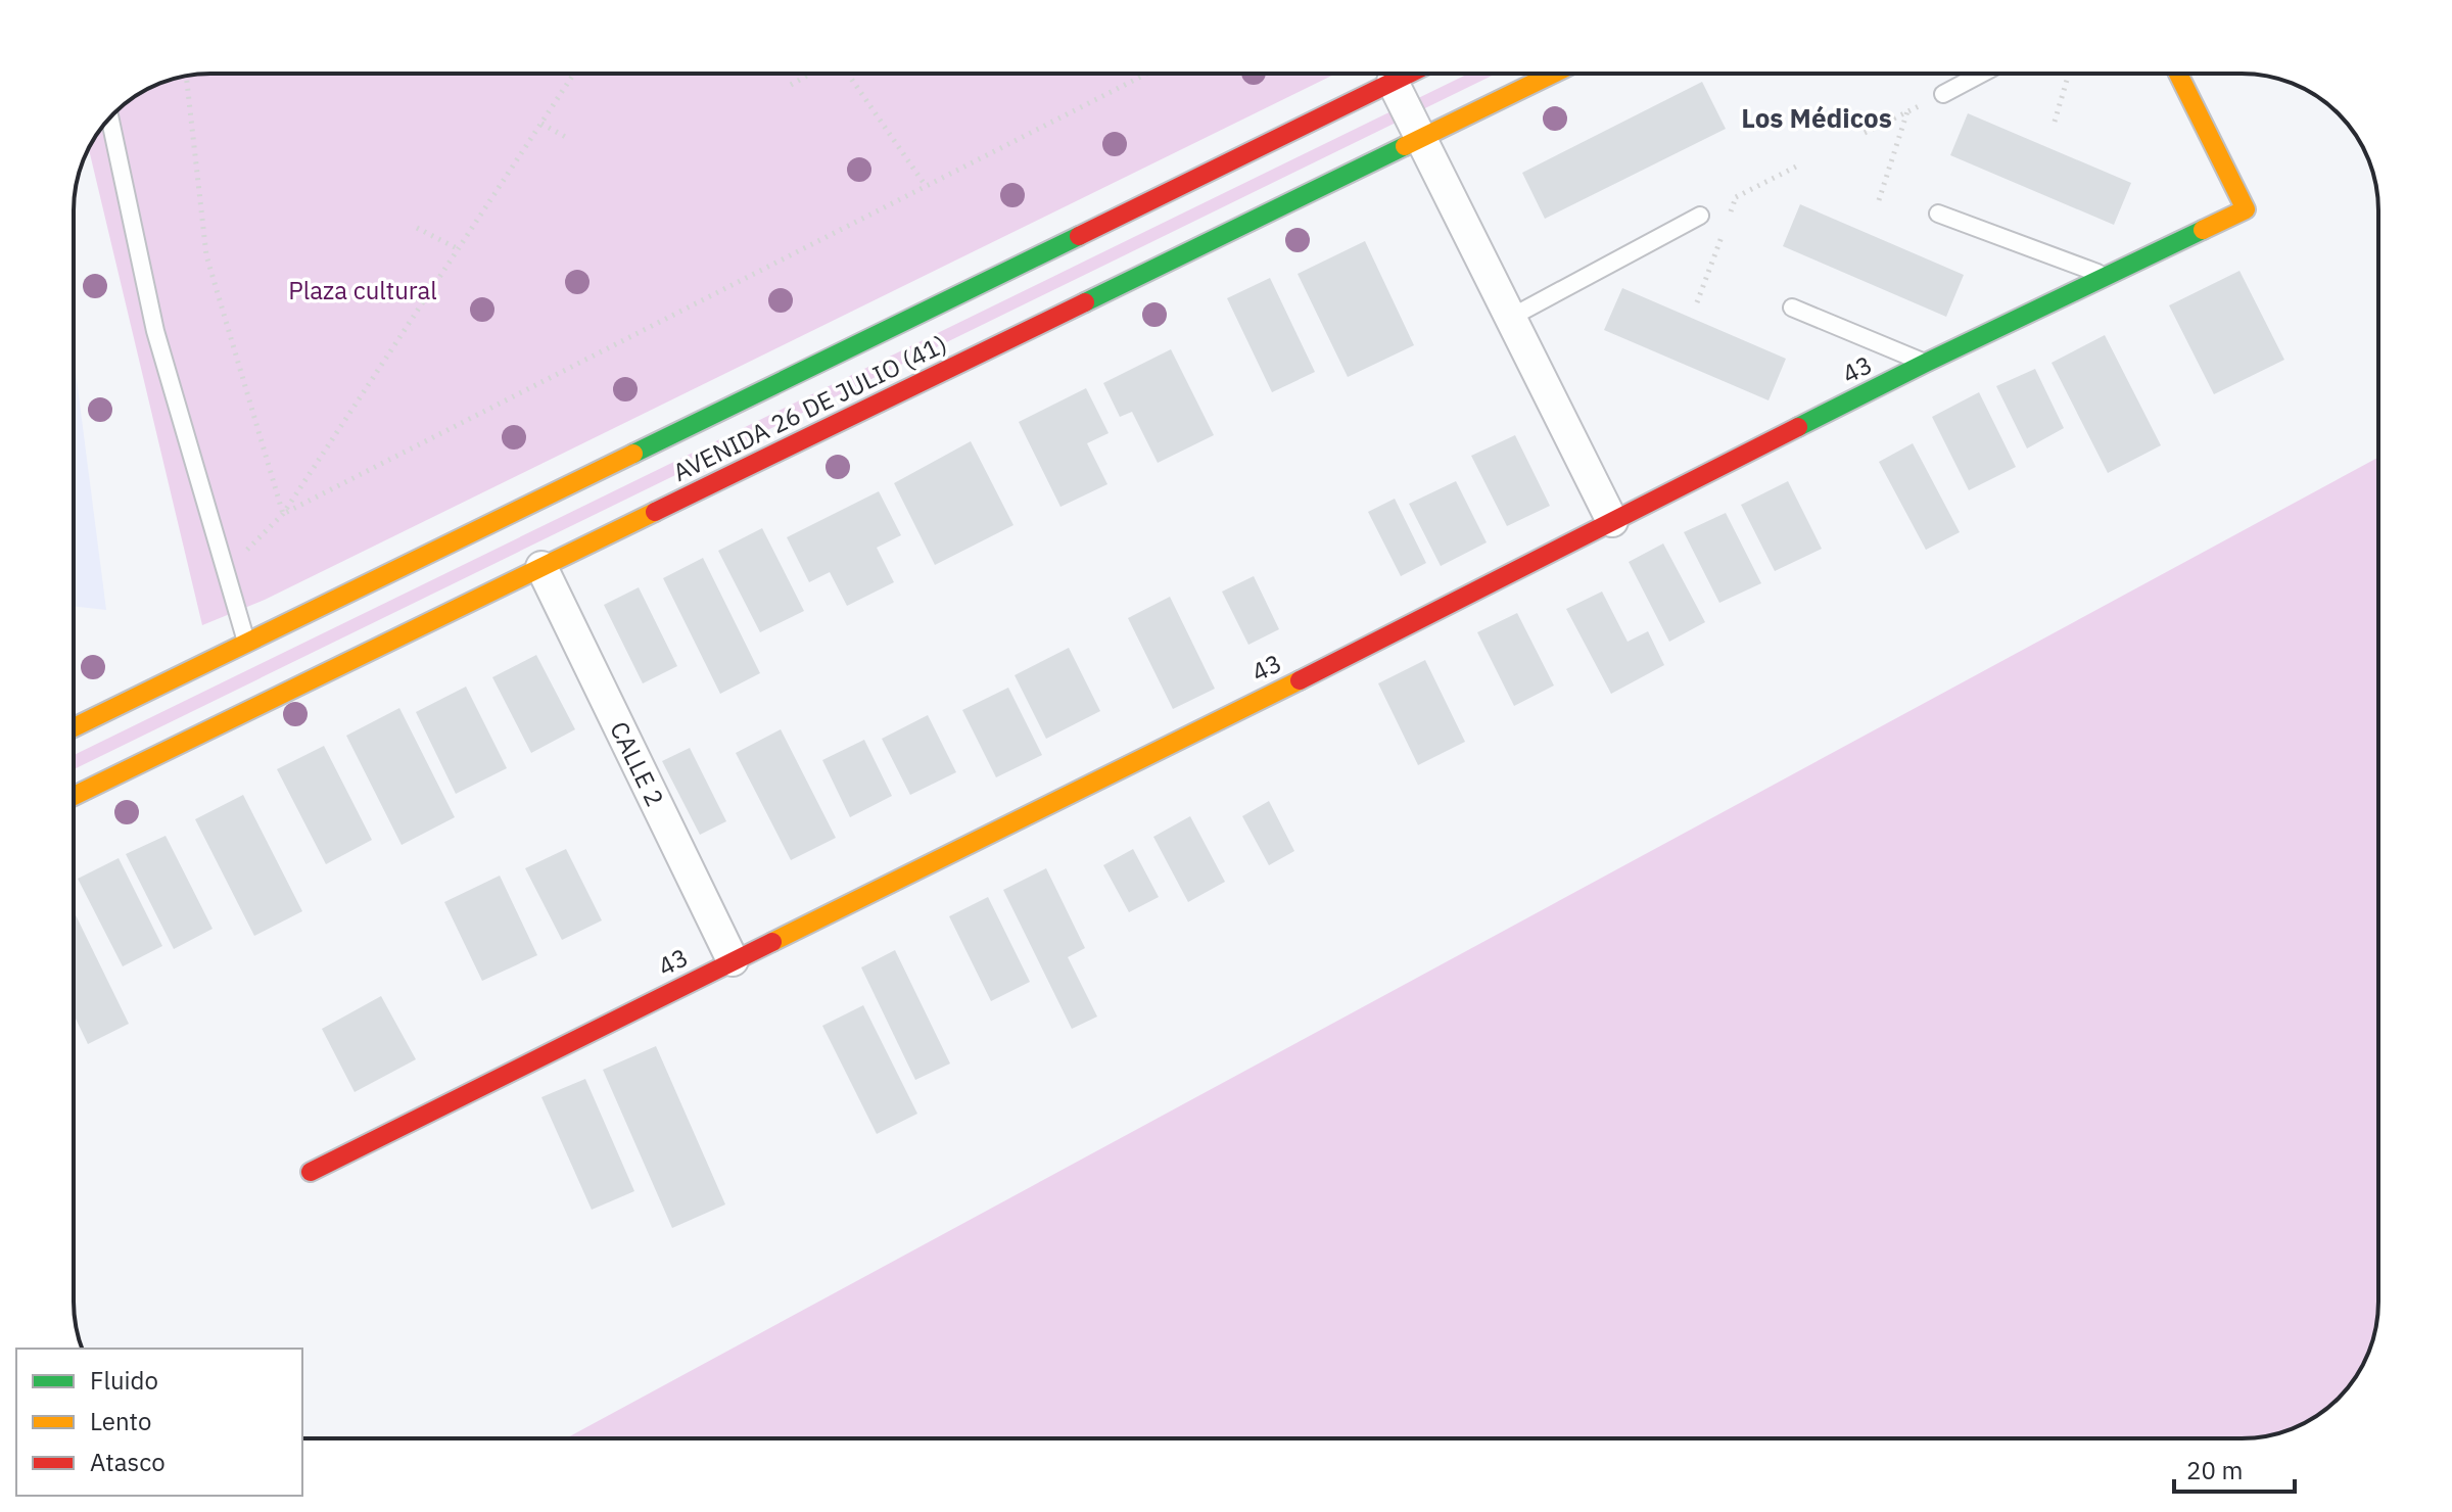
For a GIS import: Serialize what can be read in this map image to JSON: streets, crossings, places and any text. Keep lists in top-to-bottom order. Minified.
{"streets":{"main road":["43","AVENIDA 26 DE JULIO (41)"],"street":["CALLE 2"]},"crossings":[["43","CALLE 2"],["AVENIDA 26 DE JULIO (41)","CALLE 2"]],"districts":["Los Médicos"],"parks":["Plaza cultural"],"legend":["Fluido","Lento","Atasco"],"scale_bar":"20 m"}
